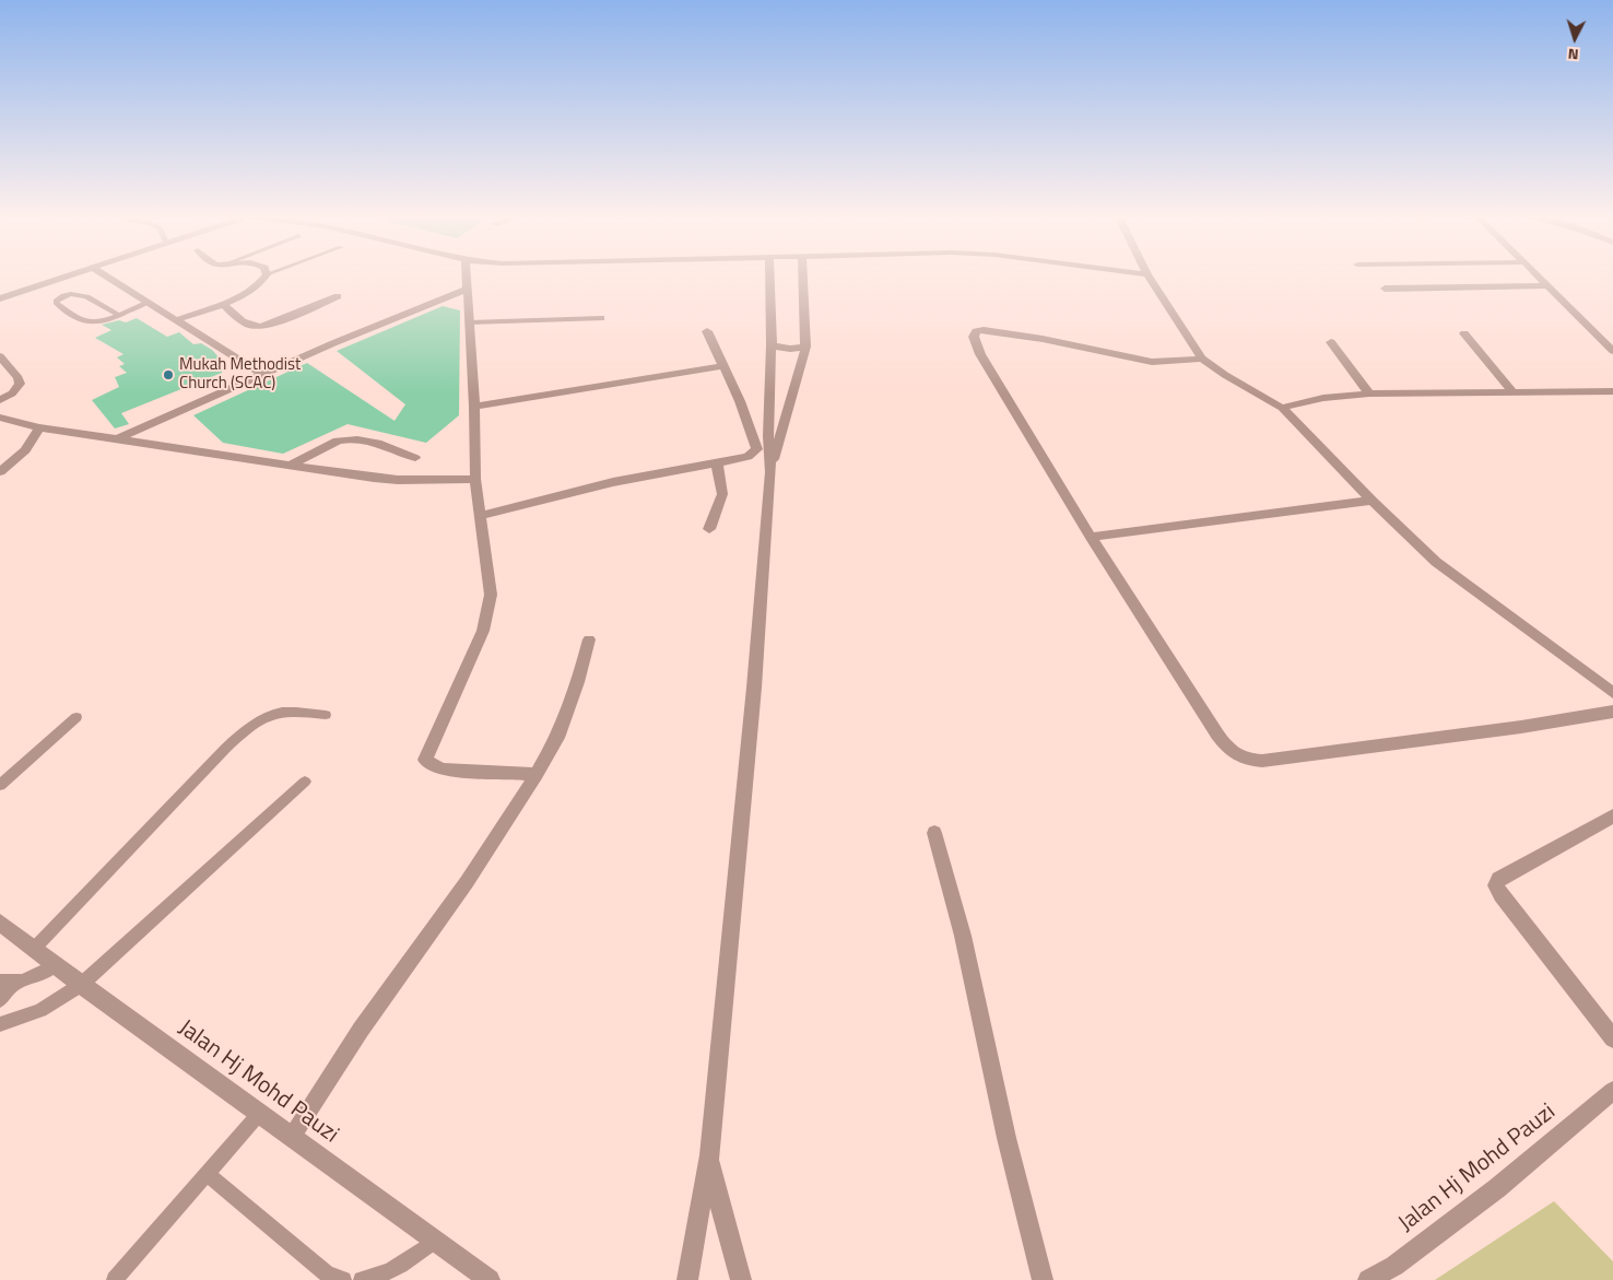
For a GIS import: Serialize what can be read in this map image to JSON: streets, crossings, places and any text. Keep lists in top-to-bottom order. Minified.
{"streets":{"street":["Jalan Hj Mohd Pauzi"]},"places":["Mukah Methodist Church (SCAC)"],"north":"bottom"}
